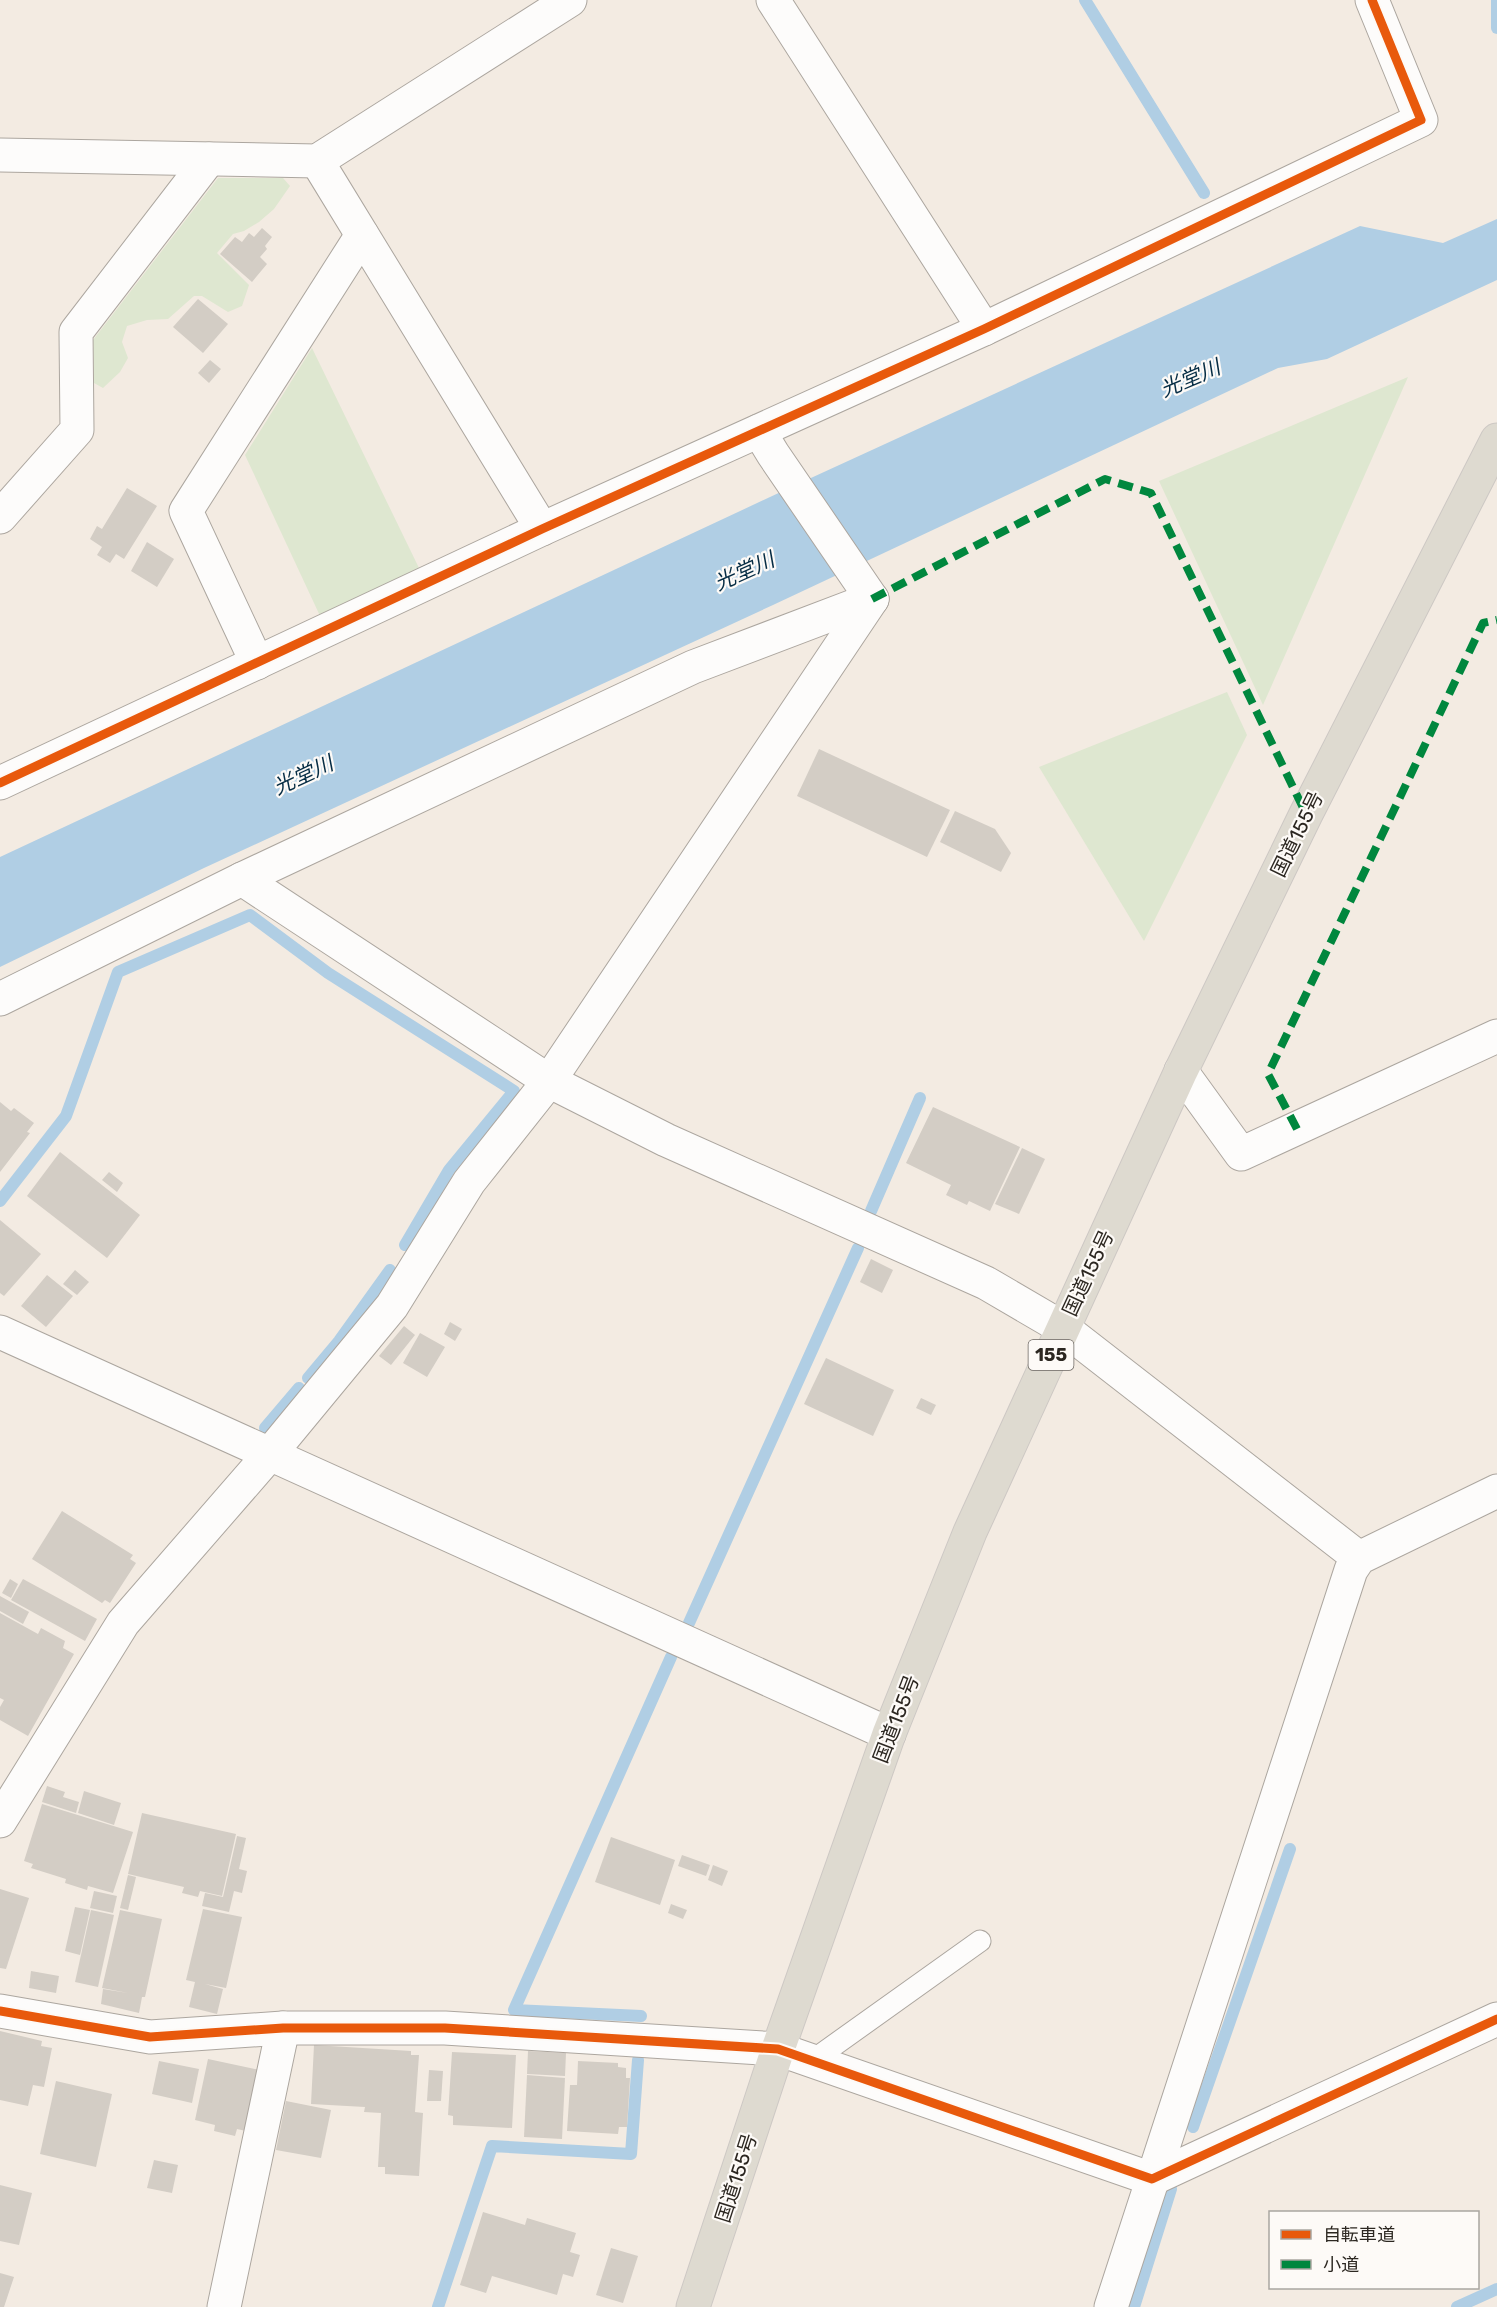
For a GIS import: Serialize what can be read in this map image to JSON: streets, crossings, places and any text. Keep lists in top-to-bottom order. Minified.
{"streets":{"highway":["国道155号","155"]},"water":["光堂川"],"legend":["自転車道","小道"]}
